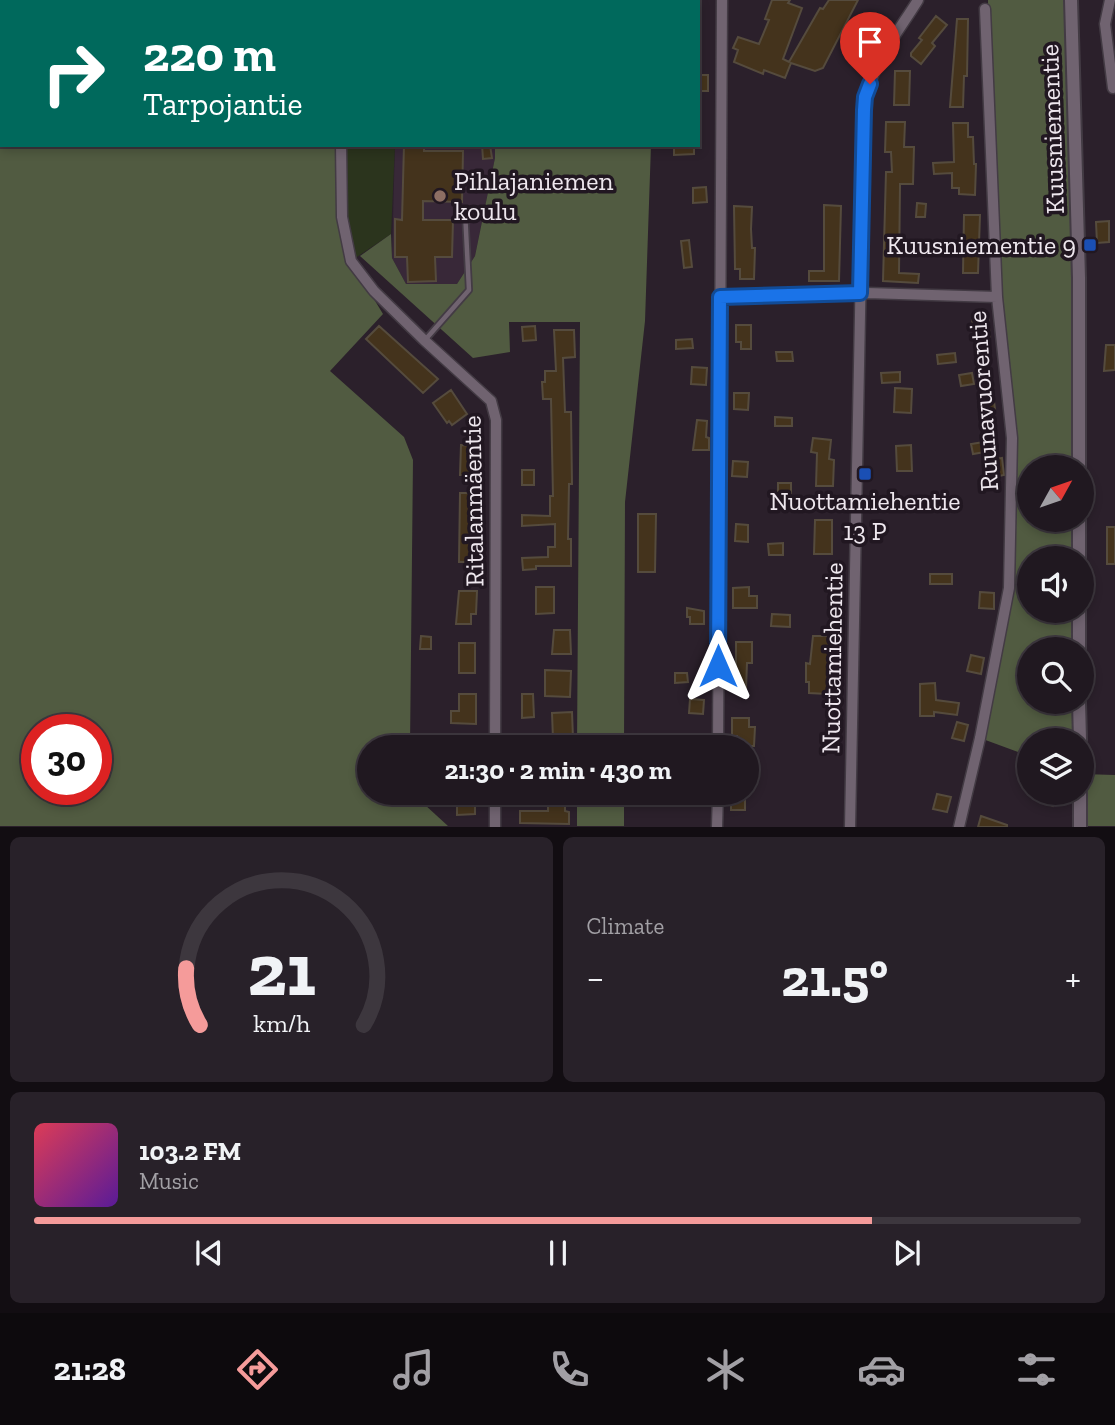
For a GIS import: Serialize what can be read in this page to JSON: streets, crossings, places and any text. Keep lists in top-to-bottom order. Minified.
{"streets":{"street":["Kuusniementie","Ruunavuorentie","Ritalanmäentie","Nuottamiehentie"]},"places":{"other":["Pihlajaniemen koulu"],"transit":["Kuusniementie 9","Nuottamiehentie 13 P"]},"north":"top right","page":{"turn":["220 m","Tarpojantie"],"limit":"30","trip":"21:30 · 2 min · 430 m","tile":"Climate","heat":["−","21.5°","+"],"song":["103.2 FM","Music"],"tabs":"21:28","gauge":["21","km/h"]}}
